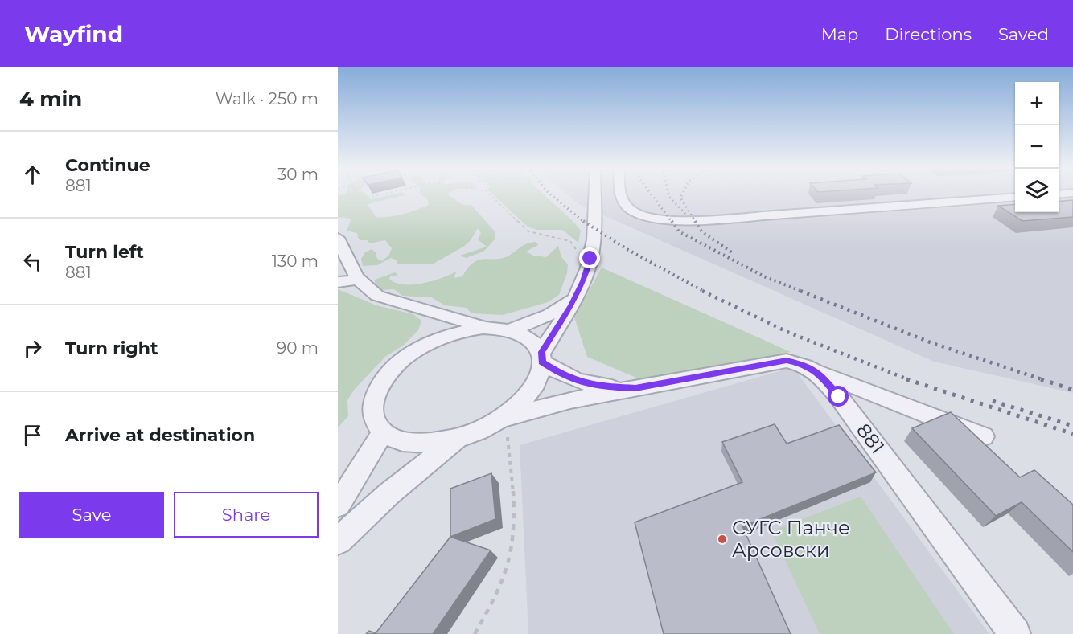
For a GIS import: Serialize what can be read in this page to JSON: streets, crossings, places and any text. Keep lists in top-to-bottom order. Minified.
{"streets":{"street":["881"]},"places":["СУГС Панче Арсовски"],"page":{"header":"Wayfind","nav":["Map","Directions","Saved"],"heading":["4 min","Walk · 250 m"],"map_buttons":["+","−"],"list":[["Continue","881","30 m"],["Turn left","881","130 m"],["Turn right","90 m"],"Arrive at destination"],"buttons":["Save","Share"]}}
